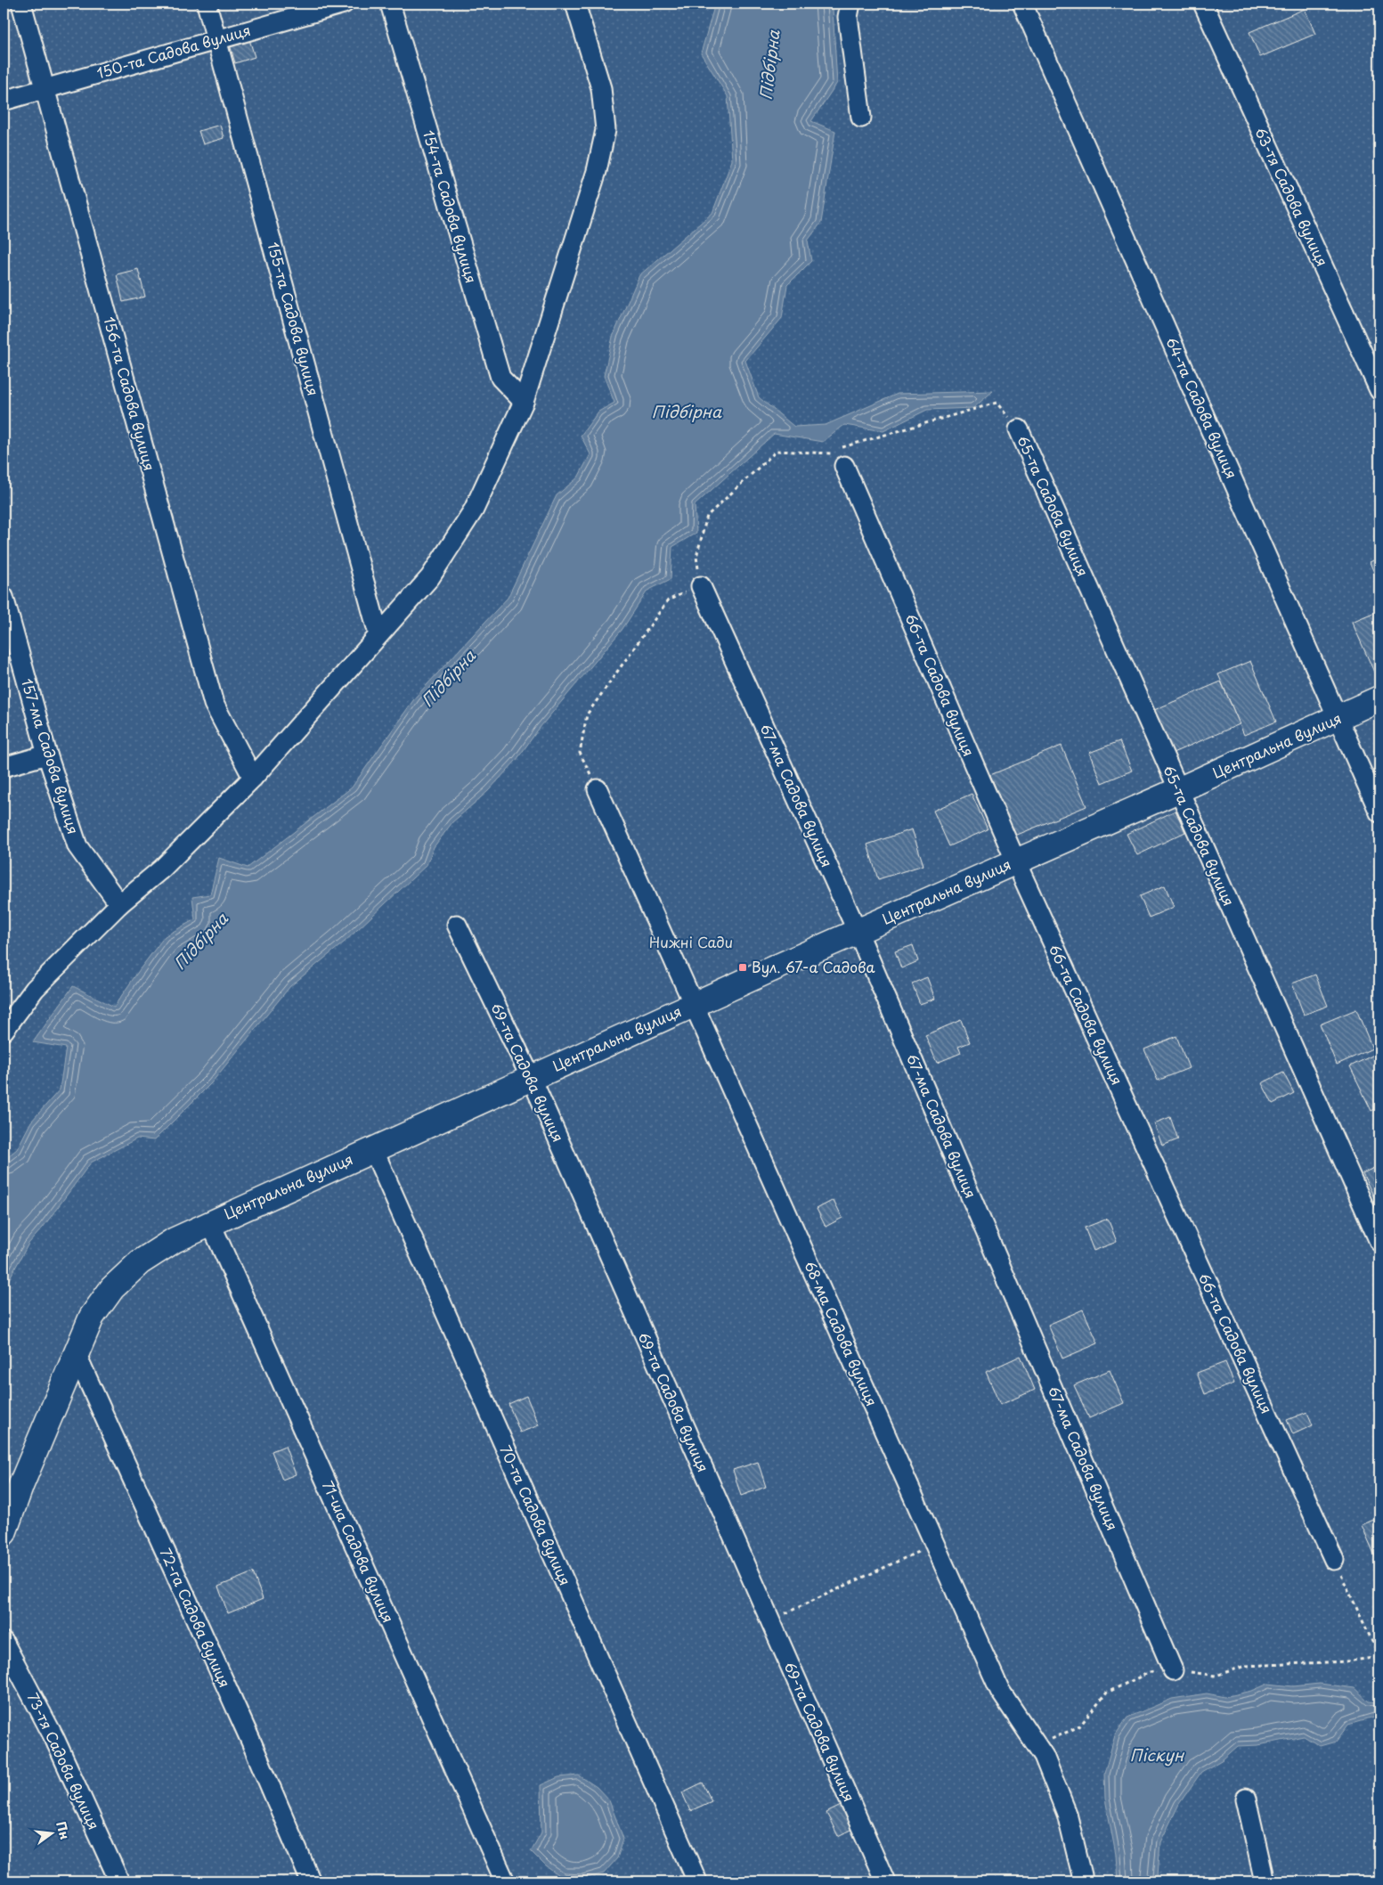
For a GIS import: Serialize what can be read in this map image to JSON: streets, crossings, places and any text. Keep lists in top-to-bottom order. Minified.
{"streets":{"street":["150-та Садова вулиця","63-тя Садова вулиця","154-та Садова вулиця","155-та Садова вулиця","156-та Садова вулиця","64-та Садова вулиця","65-та Садова вулиця","66-та Садова вулиця","Центральна вулиця","157-ма Садова вулиця","67-ма Садова вулиця","69-та Садова вулиця","68-ма Садова вулиця","70-та Садова вулиця","71-ша Садова вулиця","72-га Садова вулиця","73-тя Садова вулиця"]},"crossings":[["150-та Садова вулиця","155-та Садова вулиця"],["150-та Садова вулиця","156-та Садова вулиця"],["64-та Садова вулиця","Центральна вулиця"],["65-та Садова вулиця","Центральна вулиця"],["66-та Садова вулиця","Центральна вулиця"],["Центральна вулиця","67-ма Садова вулиця"],["Центральна вулиця","69-та Садова вулиця"],["Центральна вулиця","68-ма Садова вулиця"],["Центральна вулиця","70-та Садова вулиця"],["Центральна вулиця","71-ша Садова вулиця"],["Центральна вулиця","72-га Садова вулиця"]],"water":["Підбірна","Піскун"],"parks":["Нижні Сади"],"places":{"transit":["Вул. 67-а Садова"]},"north":"right"}
